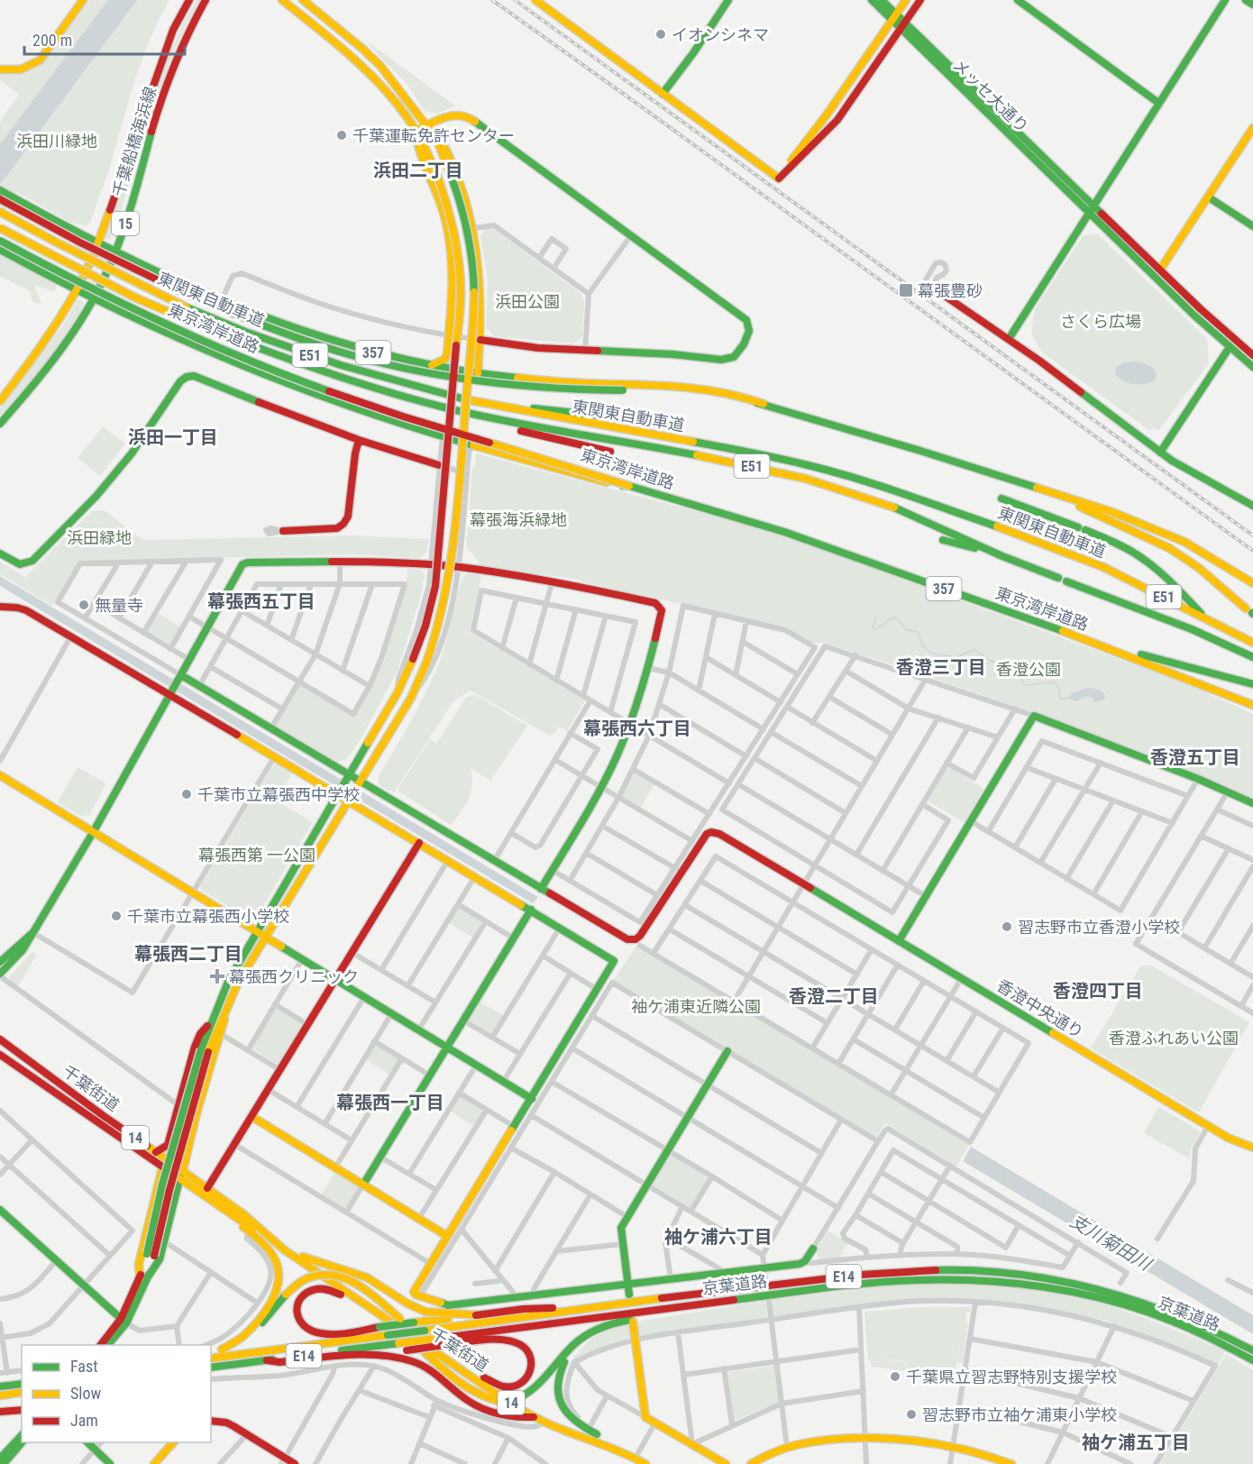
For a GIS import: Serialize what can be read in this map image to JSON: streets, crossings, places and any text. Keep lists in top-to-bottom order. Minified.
{"streets":{"main road":["メッセ大通り","千葉船橋海浜線","15","東関東自動車道","東京湾岸道路","357","E51","香澄中央通り","千葉街道","14","E14","京葉道路"]},"crossings":[["千葉船橋海浜線","357"],["東京湾岸道路","357"]],"districts":["浜田二丁目","浜田一丁目","幕張西五丁目","香澄三丁目","幕張西六丁目","香澄五丁目","幕張西二丁目","香澄四丁目","香澄二丁目","幕張西一丁目","袖ケ浦六丁目","袖ケ浦五丁目"],"water":["支川菊田川"],"parks":["浜田川緑地","浜田公園","さくら広場","幕張海浜緑地","浜田緑地","香澄公園","幕張西第 一公園","袖ケ浦東近隣公園","香澄ふれあい公園"],"places":{"other":["イオンシネマ","千葉運転免許センター","無量寺","千葉市立幕張西中学校","千葉市立幕張西小学校","習志野市立香澄小学校","千葉県立習志野特別支援学校","習志野市立袖ケ浦東小学校"],"transit":["幕張豊砂"],"health":["幕張西クリニック"]},"legend":["Fast","Slow","Jam"],"scale_bar":"200 m"}
